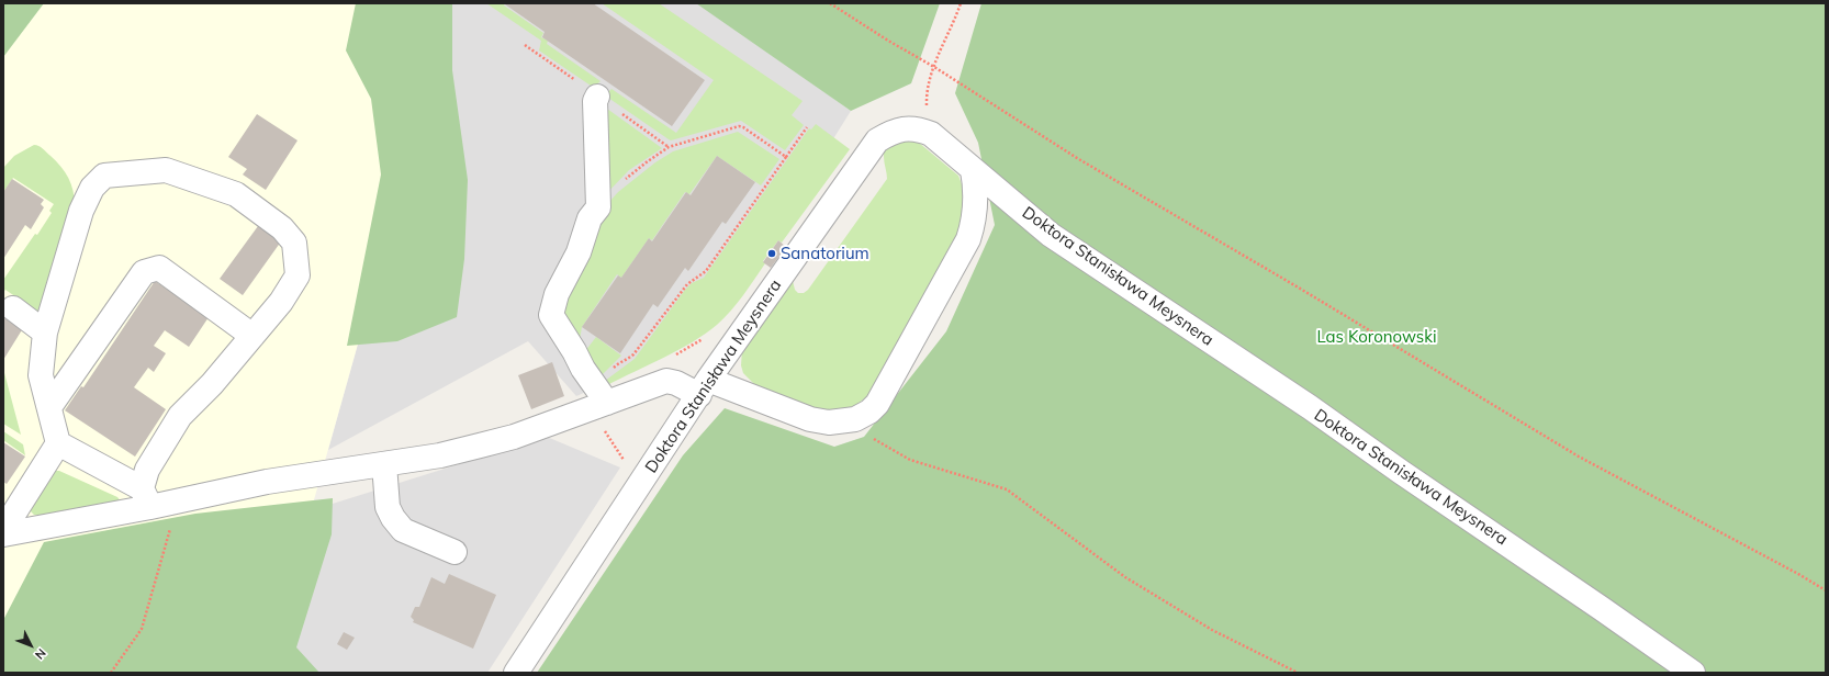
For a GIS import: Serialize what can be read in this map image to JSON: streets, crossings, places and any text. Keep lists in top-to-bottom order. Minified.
{"streets":{"street":["Doktora Stanisława Meysnera"]},"parks":["Las Koronowski"],"places":["Sanatorium"],"north":"bottom right"}
